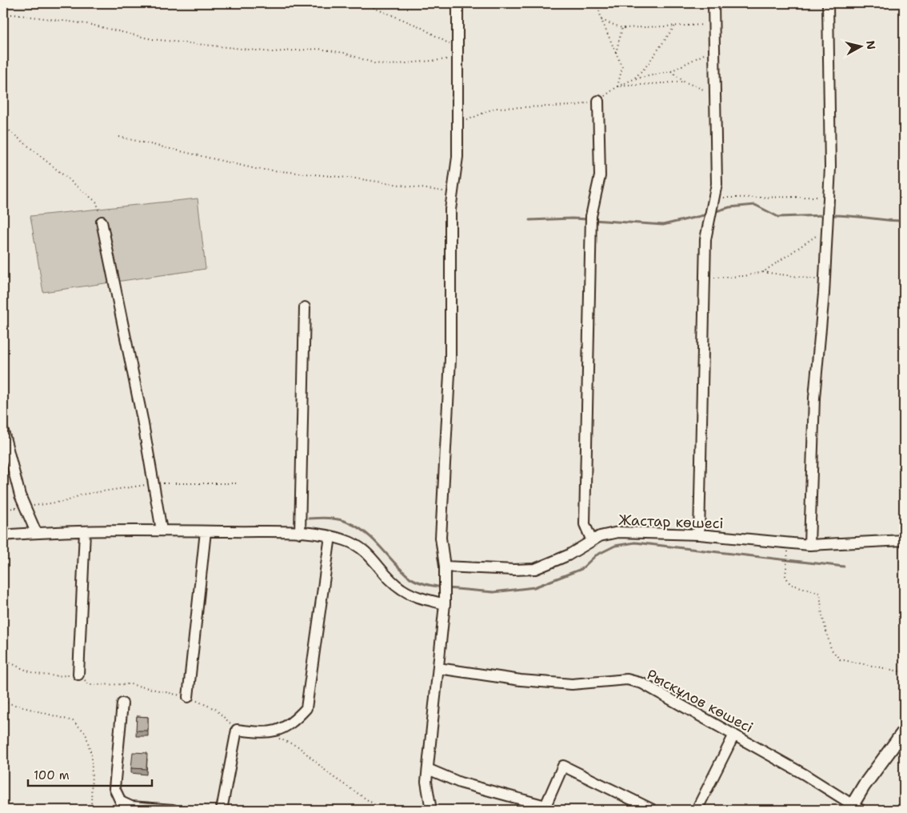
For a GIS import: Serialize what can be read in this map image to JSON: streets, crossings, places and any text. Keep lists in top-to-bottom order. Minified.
{"streets":{"street":["Жастар көшесі","Рыскұлов көшесі"]},"scale_bar":"100 m","north":"right"}
